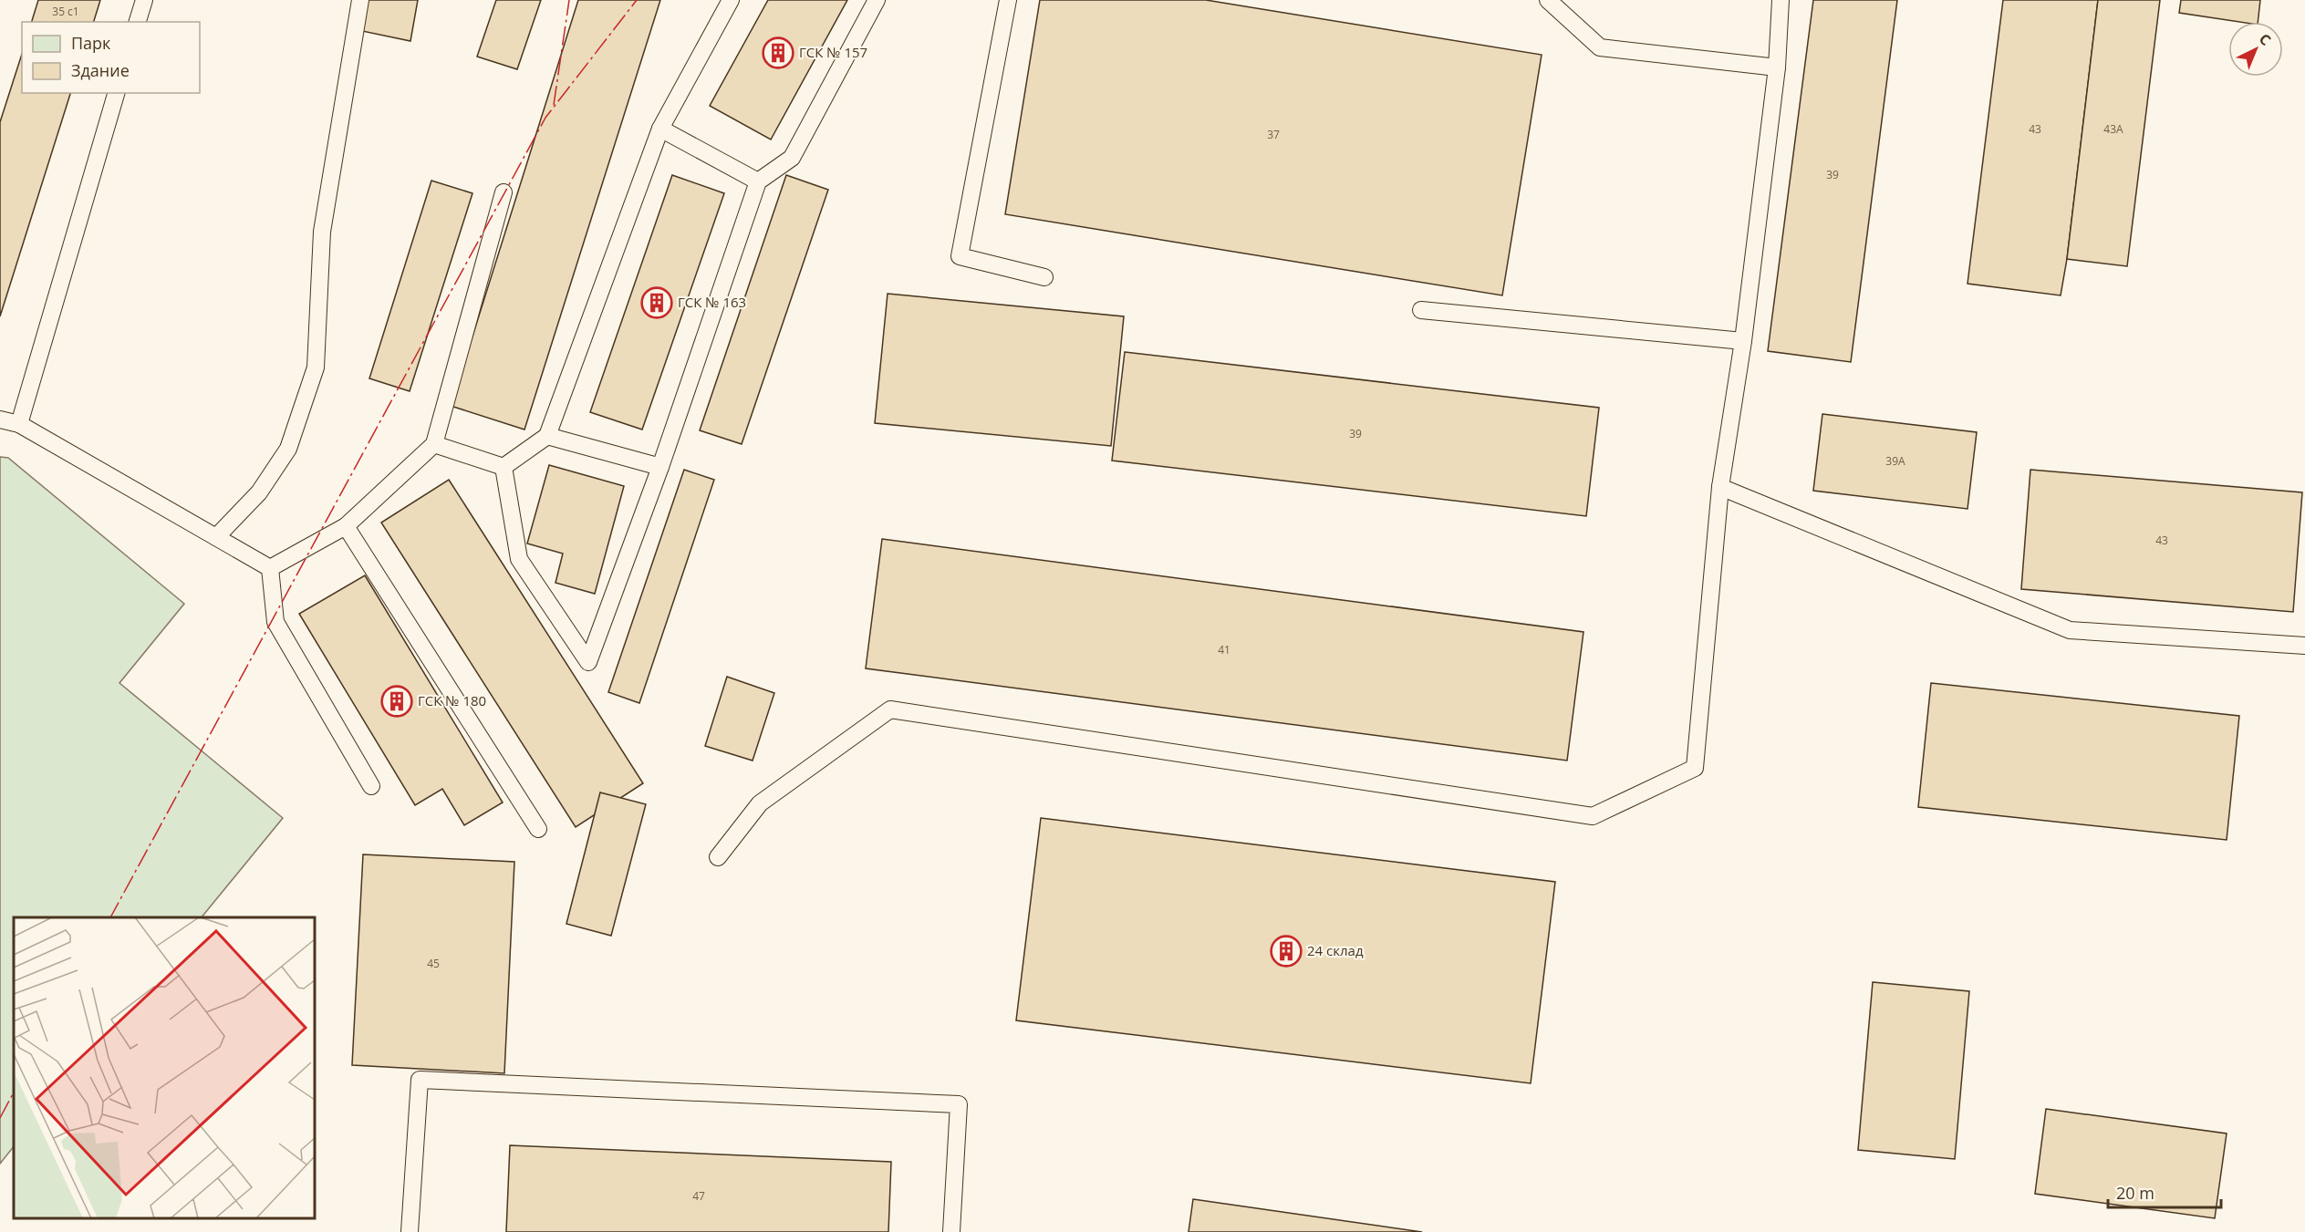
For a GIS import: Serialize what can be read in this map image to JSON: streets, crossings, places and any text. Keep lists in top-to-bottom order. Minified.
{"places":{"building":["ГСК № 157","ГСК № 163","ГСК № 180","24 склад"]},"house_numbers":["35 с1","43","43А","37","39","39","39А","43","41","45","47"],"legend":["Парк","Здание"],"scale_bar":"20 m","north":"top right"}
